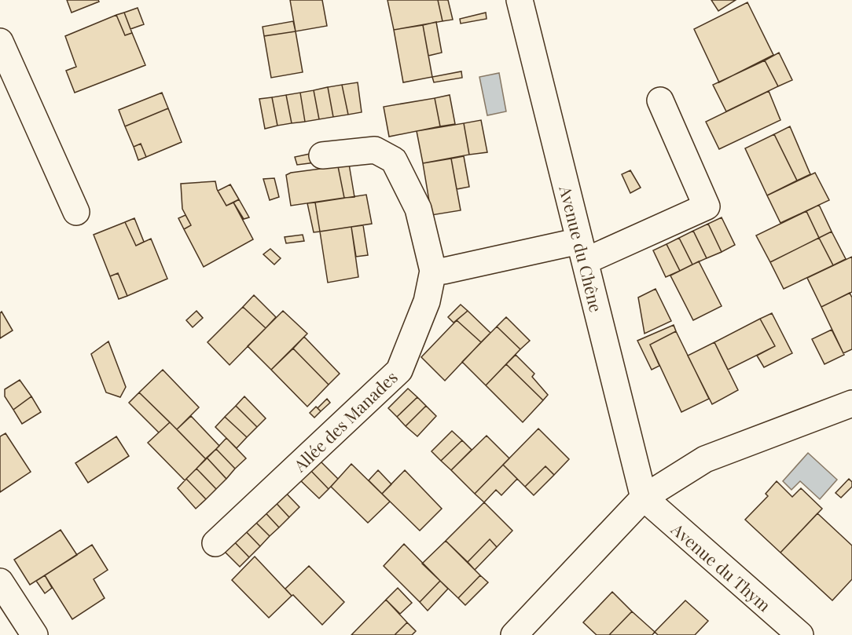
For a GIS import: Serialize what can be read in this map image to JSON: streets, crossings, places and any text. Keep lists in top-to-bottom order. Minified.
{"streets":{"street":["Avenue du Chêne","Allée des Manades","Avenue du Thym"]},"crossings":[["Avenue du Chêne","Avenue du Thym"]]}
